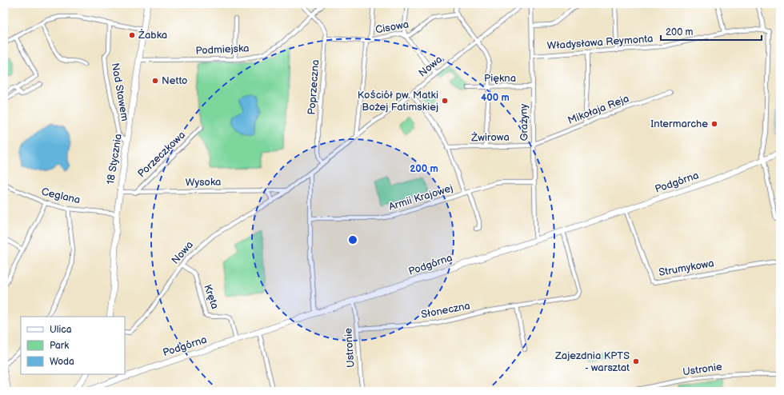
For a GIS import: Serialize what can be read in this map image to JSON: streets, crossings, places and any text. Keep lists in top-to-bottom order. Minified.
{"streets":{"main road":["18 Stycznia","Podgórna"],"street":["Cisowa","Władysława Reymonta","Podmiejska","Nowa","Piękna","Poprzeczna","Nad Stawem","Mikołaja Reja","Grażyny","Żwirowa","Porzeczkowa","Wysoka","Ceglana","Armii Krajowej","Strumykowa","Kręta","Słoneczna","Ustronie"]},"crossings":[["Cisowa","Poprzeczna"],["Władysława Reymonta","Grażyny"],["Podmiejska","Poprzeczna"],["Podmiejska","18 Stycznia"],["Nowa","Poprzeczna"],["Nowa","Wysoka"],["Nowa","Kręta"],["Piękna","Grażyny"],["Nad Stawem","18 Stycznia"],["Mikołaja Reja","Grażyny"],["Mikołaja Reja","Żwirowa"],["Grażyny","Żwirowa"],["Grażyny","Podgórna"],["Grażyny","Armii Krajowej"],["Porzeczkowa","Wysoka"],["18 Stycznia","Wysoka"],["18 Stycznia","Ceglana"],["Podgórna","Strumykowa"],["Podgórna","Kręta"],["Podgórna","Słoneczna"],["Podgórna","Ustronie"],["Słoneczna","Ustronie"]],"places":["Żabka","Netto","Kościół pw. Matki Bożej Fatimskiej","Intermarche","Zajezdnia KPTS - warsztat"],"legend":["Ulica","Park","Woda"],"scale_bar":"200 m","rings":["400 m","200 m"]}
